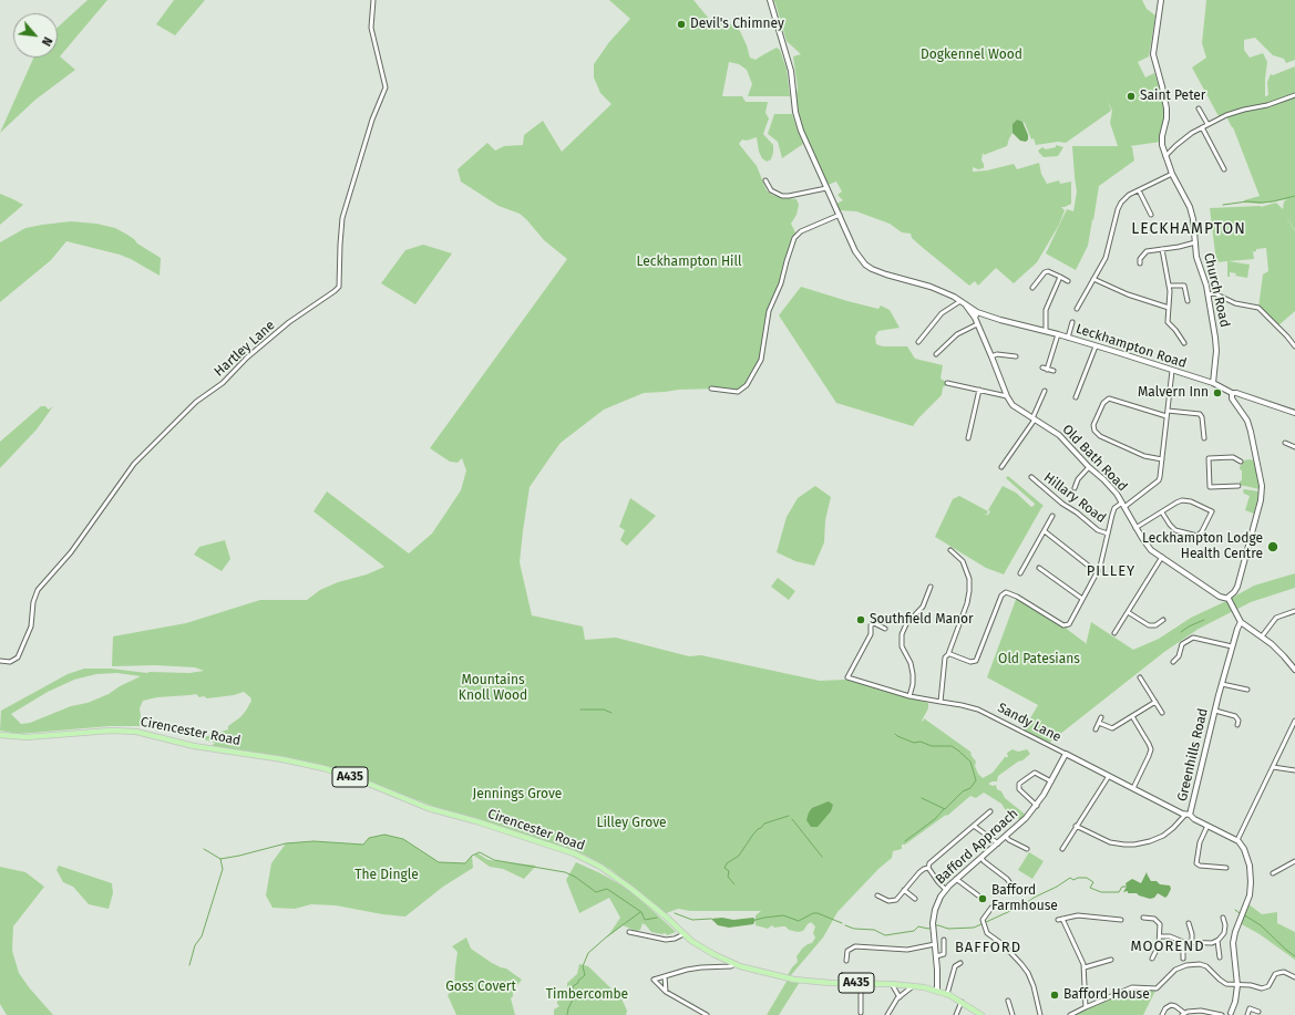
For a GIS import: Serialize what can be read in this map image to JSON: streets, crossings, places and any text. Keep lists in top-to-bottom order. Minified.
{"streets":{"main road":["Cirencester Road","A435"],"street":["Church Road","Leckhampton Road","Hartley Lane","Old Bath Road","Hillary Road","Sandy Lane","Greenhills Road","Bafford Approach"]},"crossings":[["Church Road","Leckhampton Road"],["Leckhampton Road","Old Bath Road"],["Sandy Lane","Greenhills Road"],["Sandy Lane","Bafford Approach"],["Cirencester Road","Bafford Approach"]],"districts":["LECKHAMPTON","PILLEY","MOOREND","BAFFORD"],"parks":["Dogkennel Wood","Leckhampton Hill","Old Patesians","Mountains Knoll Wood","Jennings Grove","Lilley Grove","The Dingle","Goss Covert","Timbercombe"],"places":["Devil's Chimney","Saint Peter","Malvern Inn","Leckhampton Lodge Health Centre","Southfield Manor","Bafford Farmhouse","Bafford House"],"north":"bottom right"}
